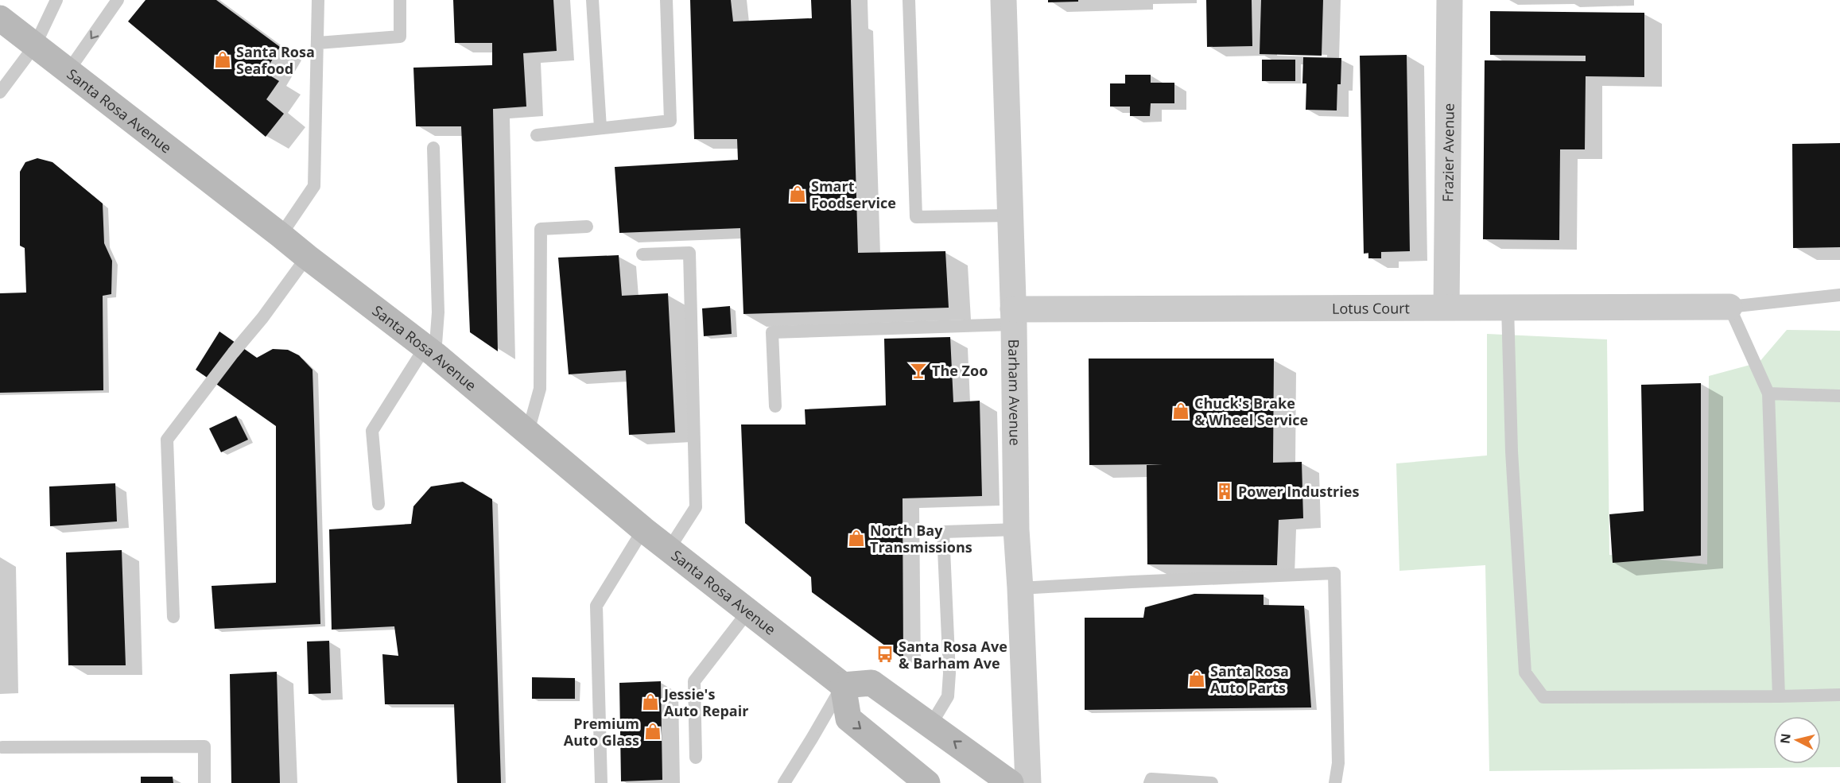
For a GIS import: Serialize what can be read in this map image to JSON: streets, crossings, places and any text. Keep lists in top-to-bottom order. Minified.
{"streets":{"main road":["Santa Rosa Avenue"],"street":["Frazier Avenue","Lotus Court","Barham Avenue"]},"crossings":[["Frazier Avenue","Lotus Court"],["Lotus Court","Barham Avenue"]],"places":{"shop":["Santa Rosa Seafood","Smart Foodservice","Chuck's Brake & Wheel Service","North Bay Transmissions","Santa Rosa Auto Parts","Jessie's Auto Repair","Premium Auto Glass"],"bar":["The Zoo"],"building":["Power Industries"],"bus stop":["Santa Rosa Ave & Barham Ave"]},"north":"left"}
